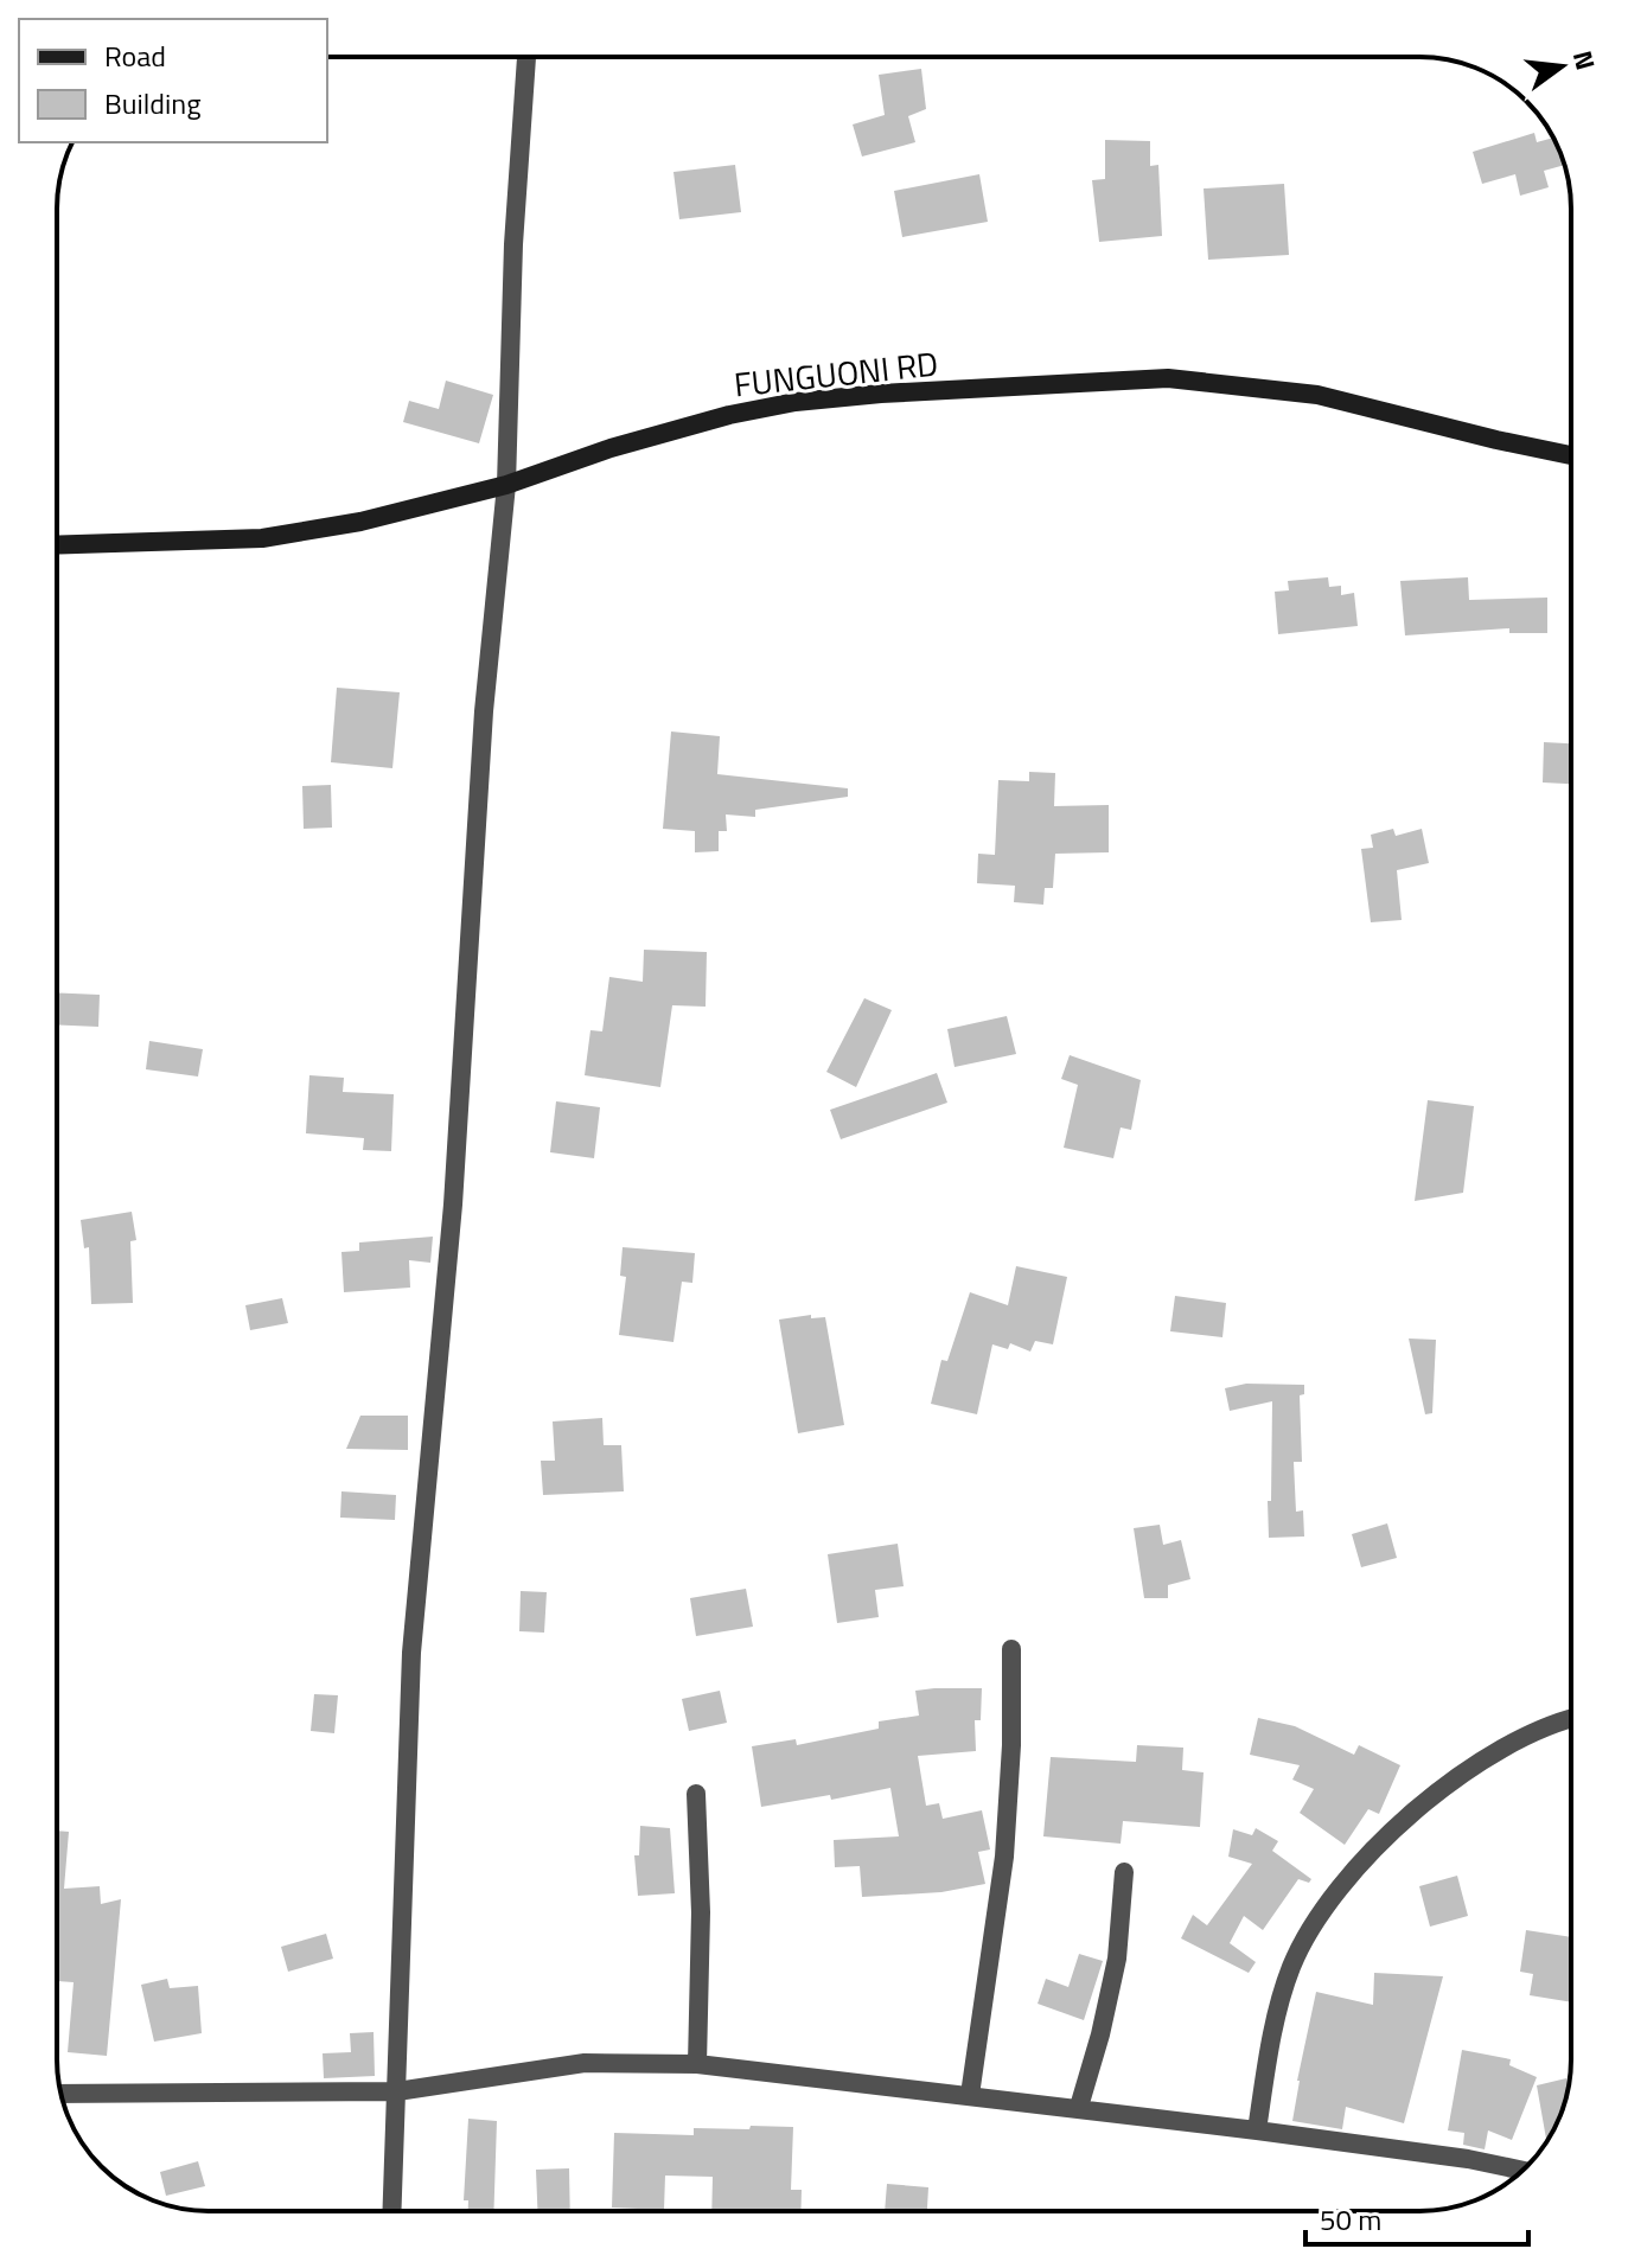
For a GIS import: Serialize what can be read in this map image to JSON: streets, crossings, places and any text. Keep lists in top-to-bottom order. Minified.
{"streets":{"street":["FUNGUONI RD"]},"legend":["Road","Building"],"scale_bar":"50 m","north":"right"}
